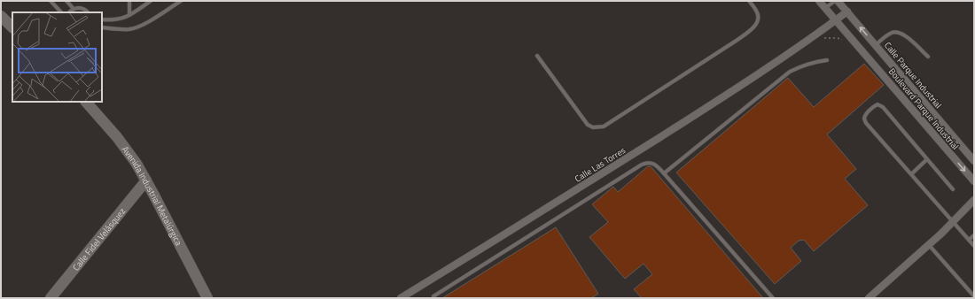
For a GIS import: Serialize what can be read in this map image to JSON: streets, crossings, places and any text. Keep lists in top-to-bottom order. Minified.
{"streets":{"street":["Calle Parque Industrial","Boulevard Parque Industrial","Calle Las Torres","Avenida Industrial Metalúrgica","Calle Fidel Velásquez"]},"crossings":[["Calle Parque Industrial","Calle Las Torres"],["Boulevard Parque Industrial","Calle Las Torres"],["Avenida Industrial Metalúrgica","Calle Fidel Velásquez"]],"one_way":["Boulevard Parque Industrial"]}
